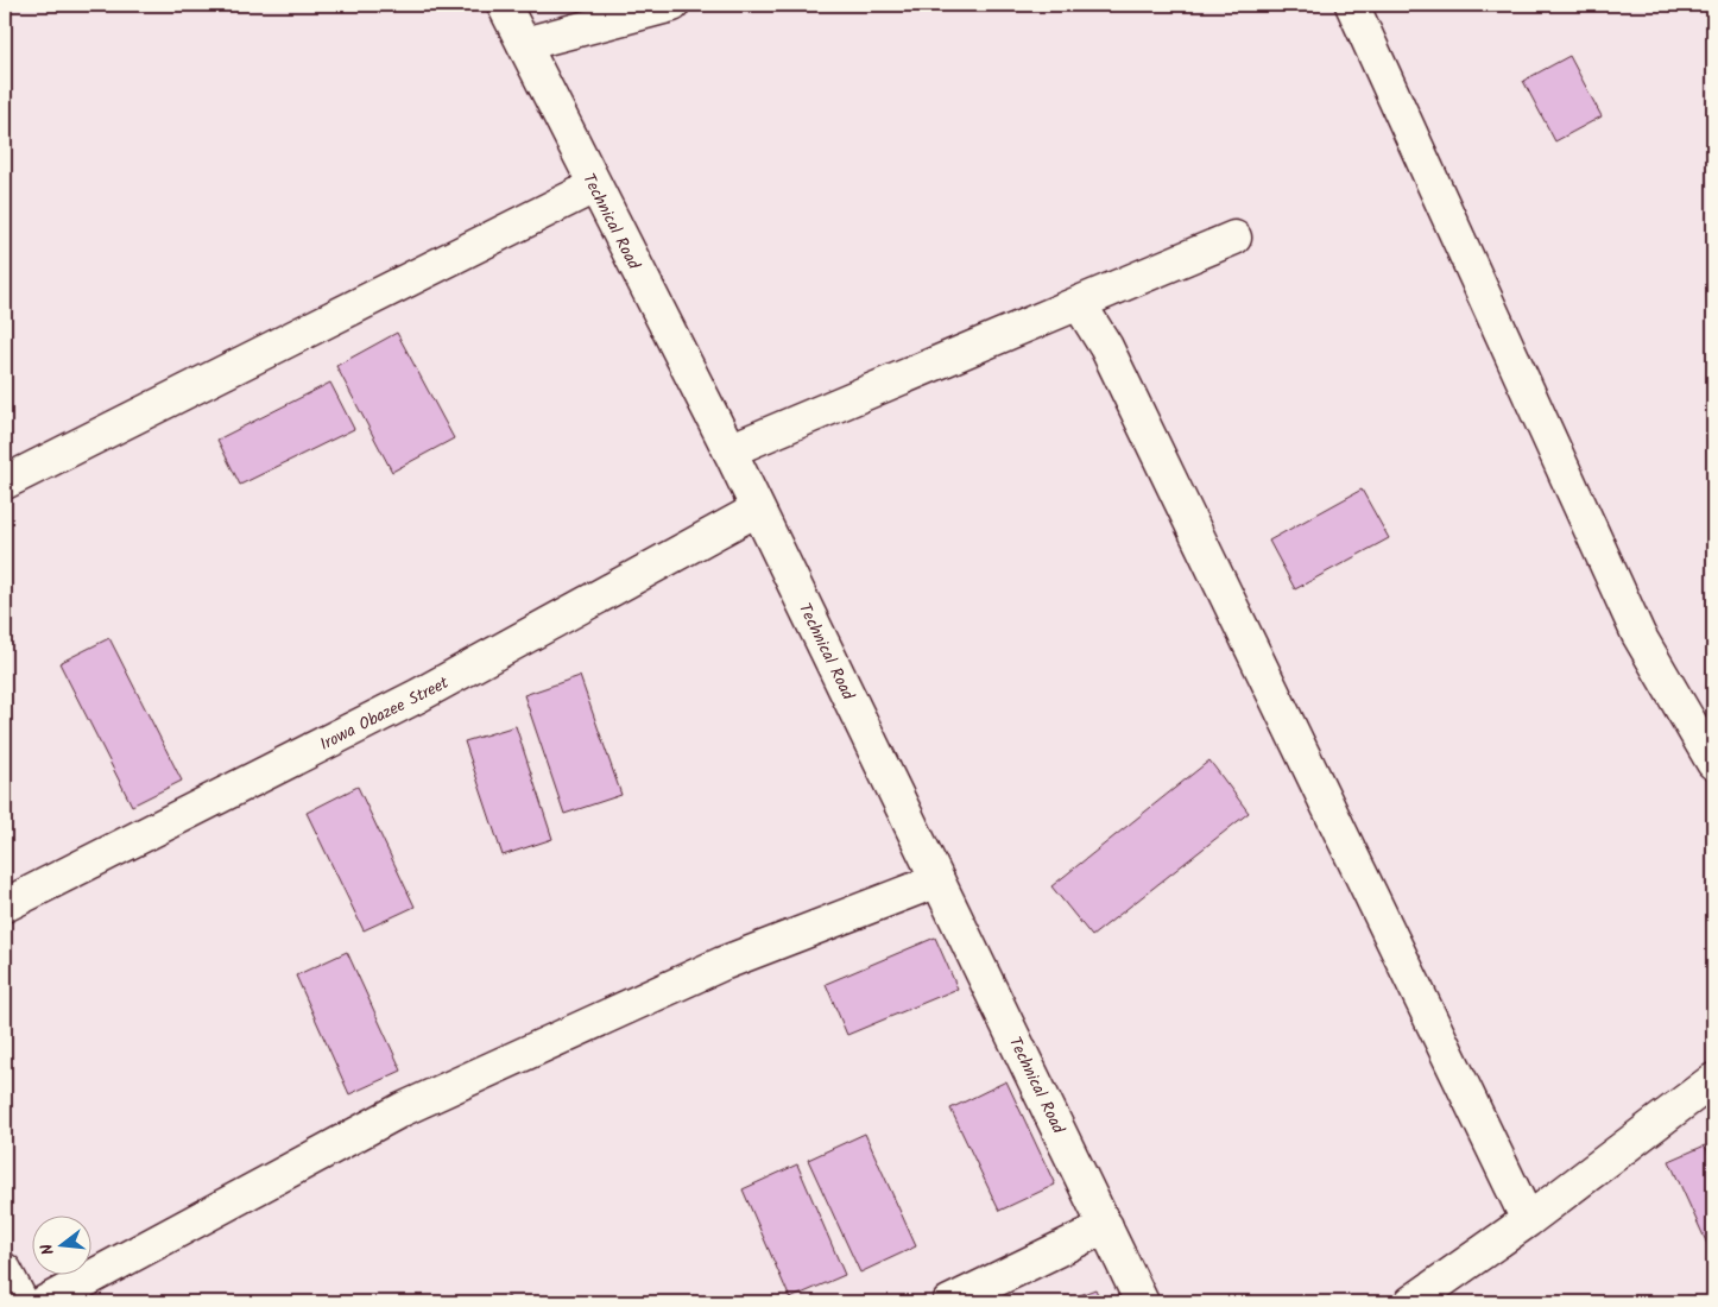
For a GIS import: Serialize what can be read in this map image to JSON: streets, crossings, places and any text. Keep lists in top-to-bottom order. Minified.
{"streets":{"street":["Technical Road","Irowa Obazee Street"]},"crossings":[["Technical Road","Irowa Obazee Street"]],"north":"left"}
